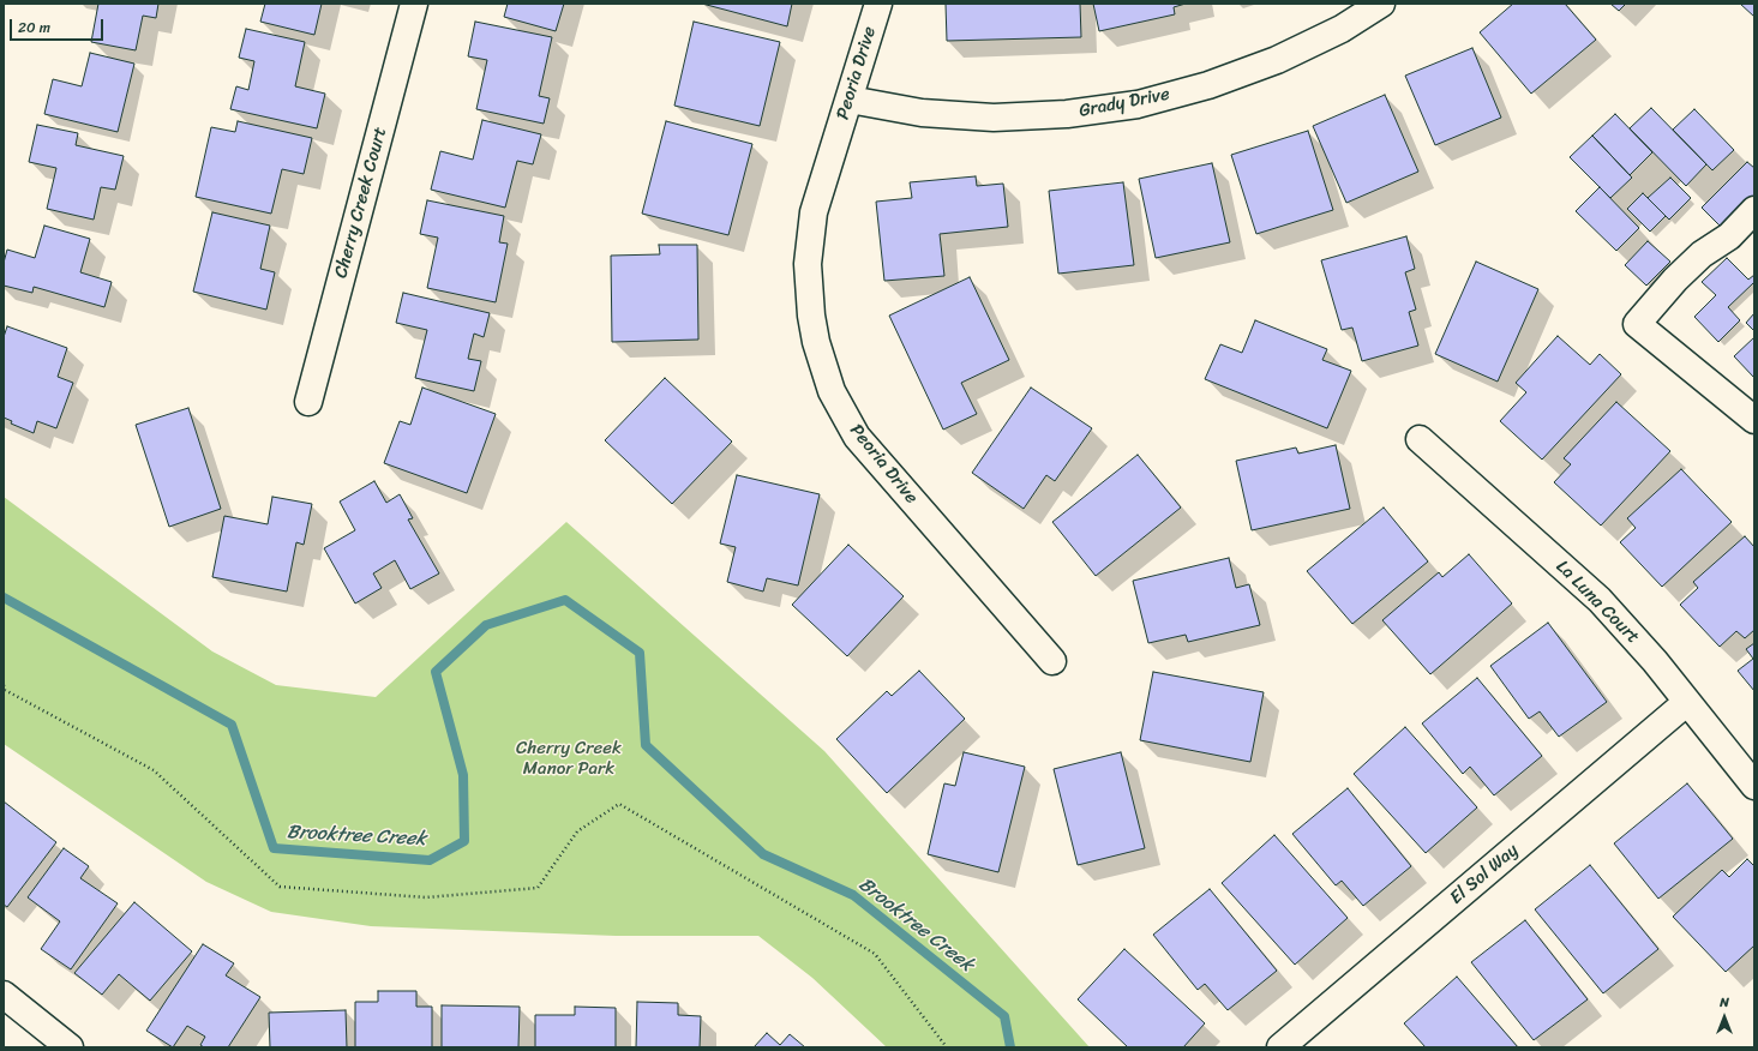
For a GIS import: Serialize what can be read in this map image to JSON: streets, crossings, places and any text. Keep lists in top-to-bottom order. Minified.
{"streets":{"street":["Peoria Drive","Grady Drive","Cherry Creek Court","La Luna Court","El Sol Way"]},"crossings":[["Peoria Drive","Grady Drive"],["La Luna Court","El Sol Way"]],"water":["Brooktree Creek"],"parks":["Cherry Creek Manor Park"],"scale_bar":"20 m","north":"top"}
